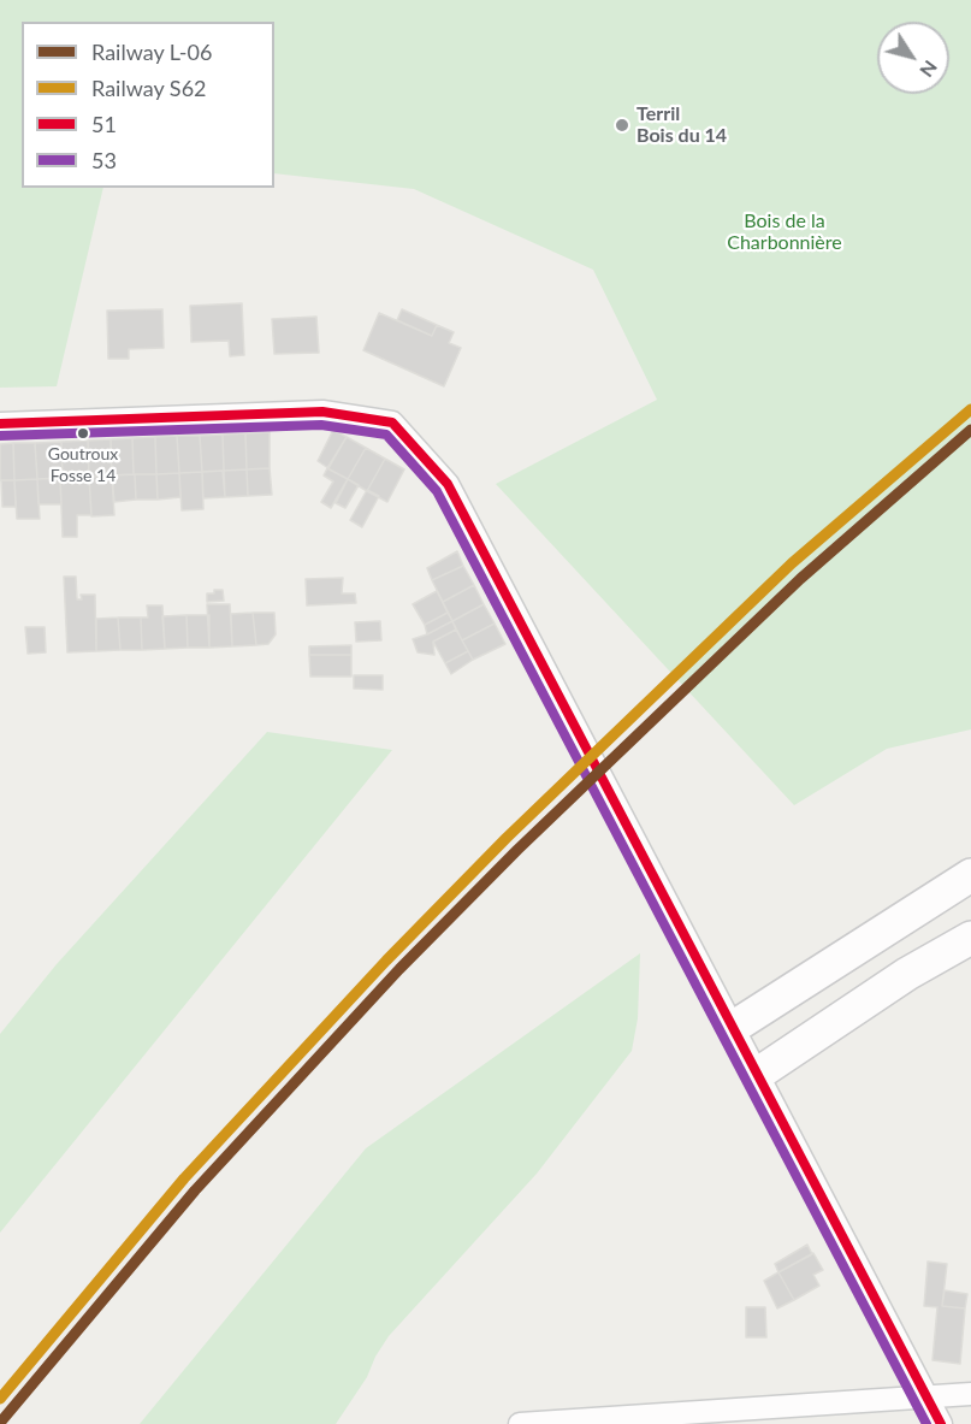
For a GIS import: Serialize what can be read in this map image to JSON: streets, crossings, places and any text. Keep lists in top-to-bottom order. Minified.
{"parks":["Bois de la Charbonnière"],"places":["Terril Bois du 14","Goutroux Fosse 14"],"lines":["rail line S62","transit line 51","transit line 53","rail line L-06"],"legend":["Railway L-06","Railway S62","51","53"],"north":"bottom right"}
